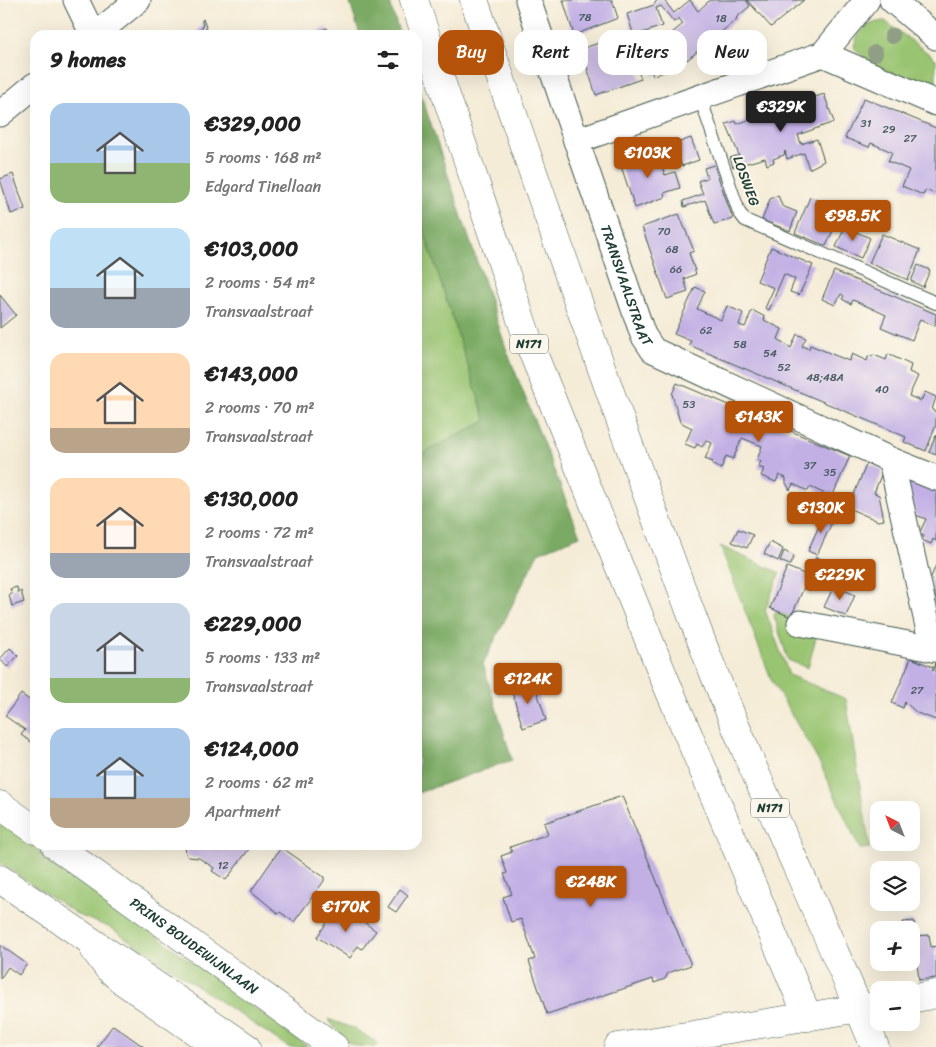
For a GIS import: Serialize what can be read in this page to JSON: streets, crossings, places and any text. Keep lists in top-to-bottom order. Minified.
{"streets":{"main road":["N171","PRINS BOUDEWIJNLAAN"],"street":["TRANSVAALSTRAAT"],"lane":["LOSWEG"]},"house_numbers":["78","18","31","29","27","70","68","66","62","58","54","52","48;48A","40","53","37","35","27","12"],"north":"top left","page":{"chip":["Buy","Rent","Filters","New"],"heading":"9 homes","list":[{"name":"€329,000","note":"5 rooms · 168 m² · Edgard Tinellaan"},{"name":"€103,000","note":"2 rooms · 54 m² · Transvaalstraat"},{"name":"€143,000","note":"2 rooms · 70 m² · Transvaalstraat"},{"name":"€130,000","note":"2 rooms · 72 m² · Transvaalstraat"},{"name":"€229,000","note":"5 rooms · 133 m² · Transvaalstraat"},{"name":"€124,000","note":"2 rooms · 62 m² · Apartment"}],"price":["€329K","€103K","€98.5K","€143K","€130K","€229K","€124K","€248K","€170K"],"map_buttons":["+","−"]}}
